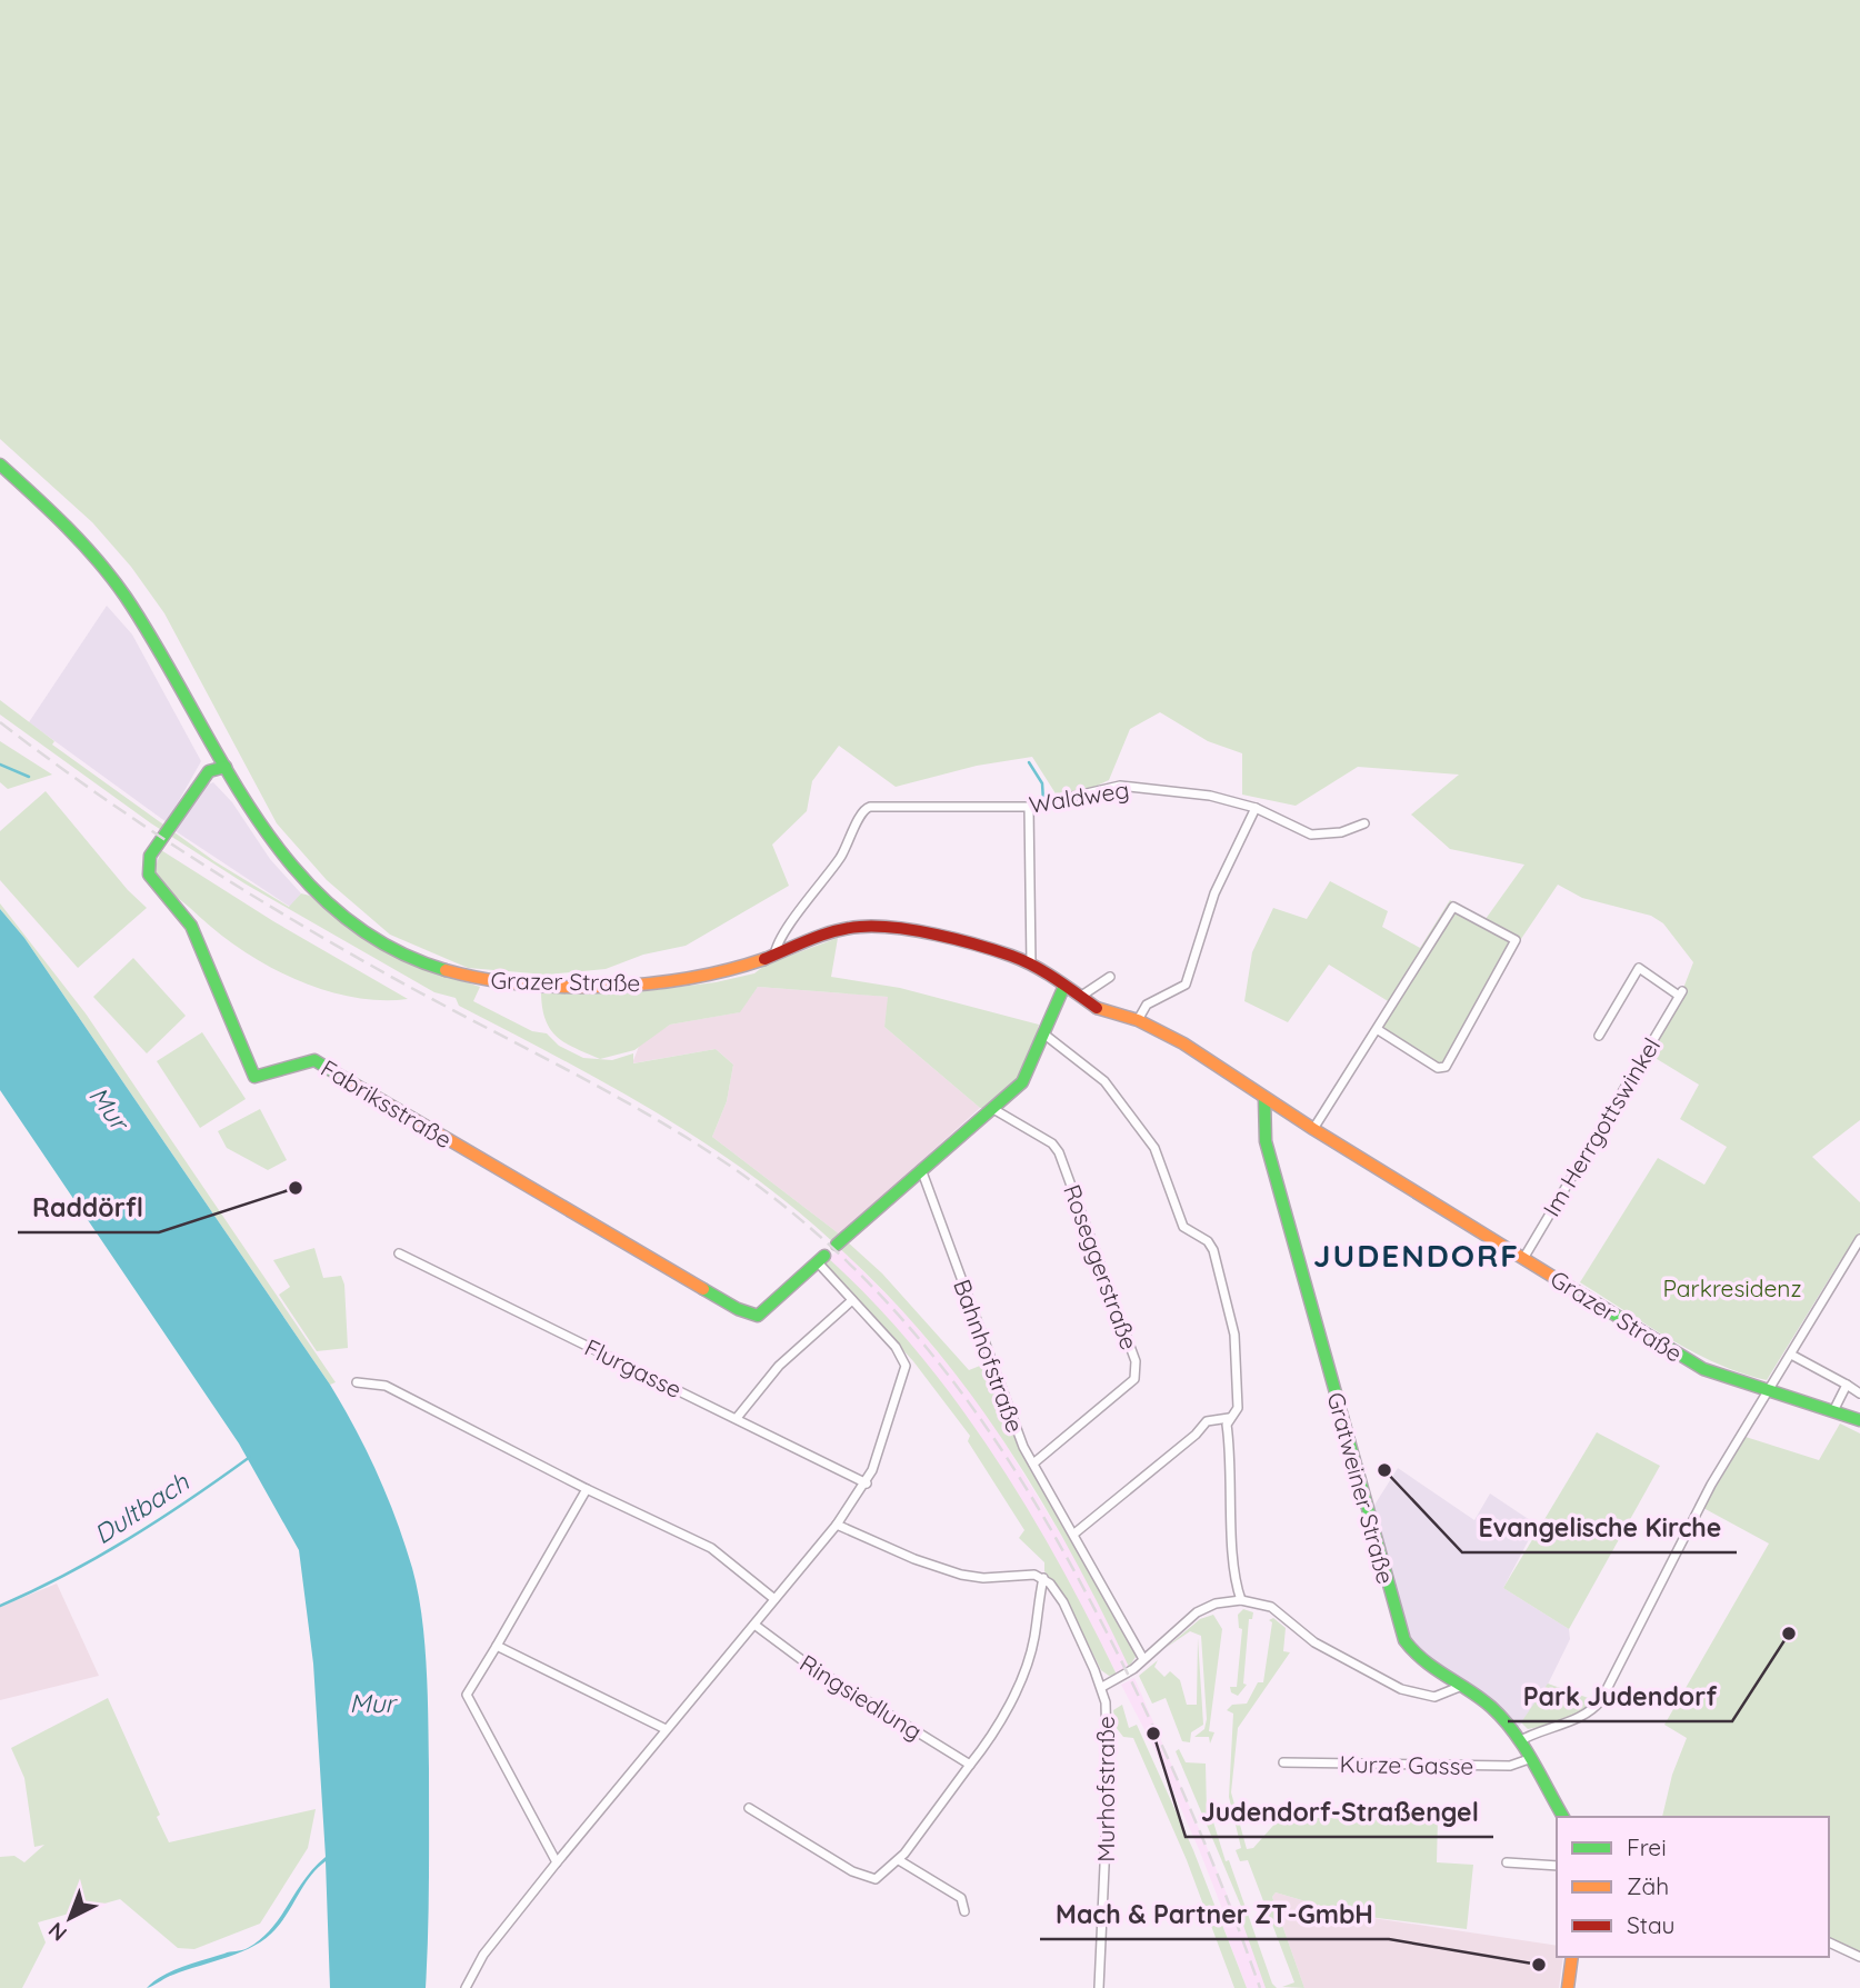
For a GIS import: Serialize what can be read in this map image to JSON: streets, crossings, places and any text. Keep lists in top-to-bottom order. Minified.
{"streets":{"main road":["Grazer Straße","Fabriksstraße","Gratweiner Straße"],"street":["Waldweg","Im Herrgottswinkel","Roseggerstraße","Bahnhofstraße","Flurgasse","Ringsiedlung","Kurze Gasse","Murhofstraße"]},"crossings":[["Waldweg","Grazer Straße"],["Grazer Straße","Fabriksstraße"],["Grazer Straße","Im Herrgottswinkel"],["Grazer Straße","Gratweiner Straße"],["Roseggerstraße","Bahnhofstraße"],["Bahnhofstraße","Murhofstraße"],["Gratweiner Straße","Kurze Gasse"]],"districts":["JUDENDORF"],"water":["Mur","Dultbach"],"parks":["Parkresidenz"],"places":["Raddörfl","Evangelische Kirche","Park Judendorf","Judendorf-Straßengel","Mach & Partner ZT-GmbH"],"legend":["Frei","Zäh","Stau"],"north":"bottom left"}
